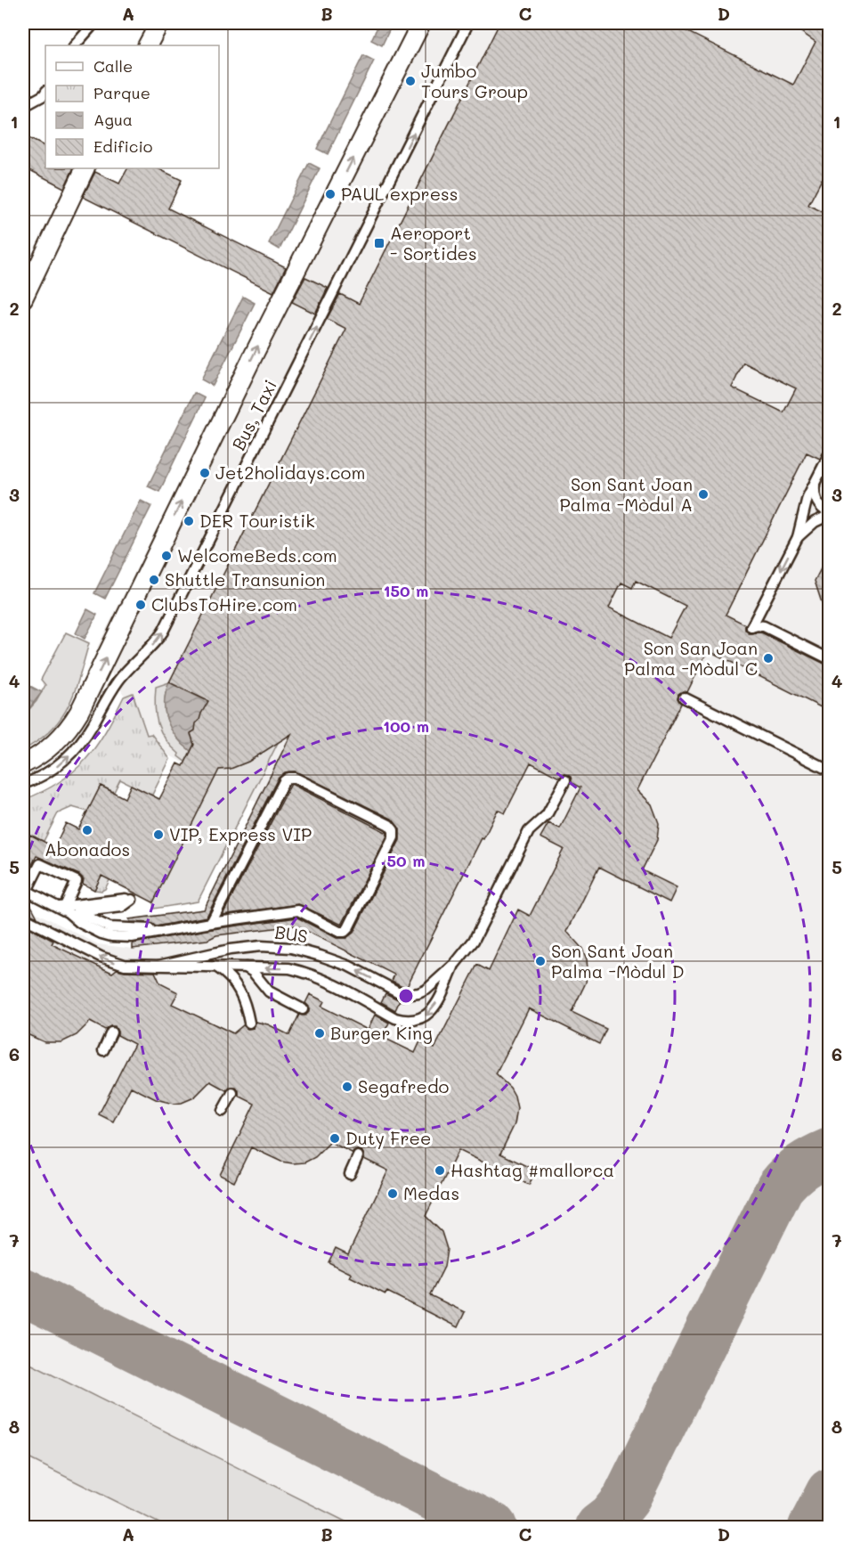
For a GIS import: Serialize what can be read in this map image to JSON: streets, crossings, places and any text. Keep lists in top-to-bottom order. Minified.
{"streets":{"lane":["Bus, Taxi","BUS"]},"one_way":["Bus, Taxi"],"places":{"other":["Jumbo Tours Group","PAUL express","Jet2holidays.com","Son Sant Joan Palma -Mòdul A","DER Touristik","WelcomeBeds.com","Shuttle Transunion","ClubsToHire.com","Son San Joan Palma -Mòdul C","Abonados","VIP, Express VIP","Son Sant Joan Palma -Mòdul D","Burger King","Segafredo","Duty Free","Hashtag #mallorca","Medas"],"transit":["Aeroport - Sortides"]},"legend":["Calle","Parque","Agua","Edificio"],"grid":{"columns":["A","B","C","D"],"rows":["1","2","3","4","5","6","7","8"]},"rings":["150 m","100 m","50 m"]}
